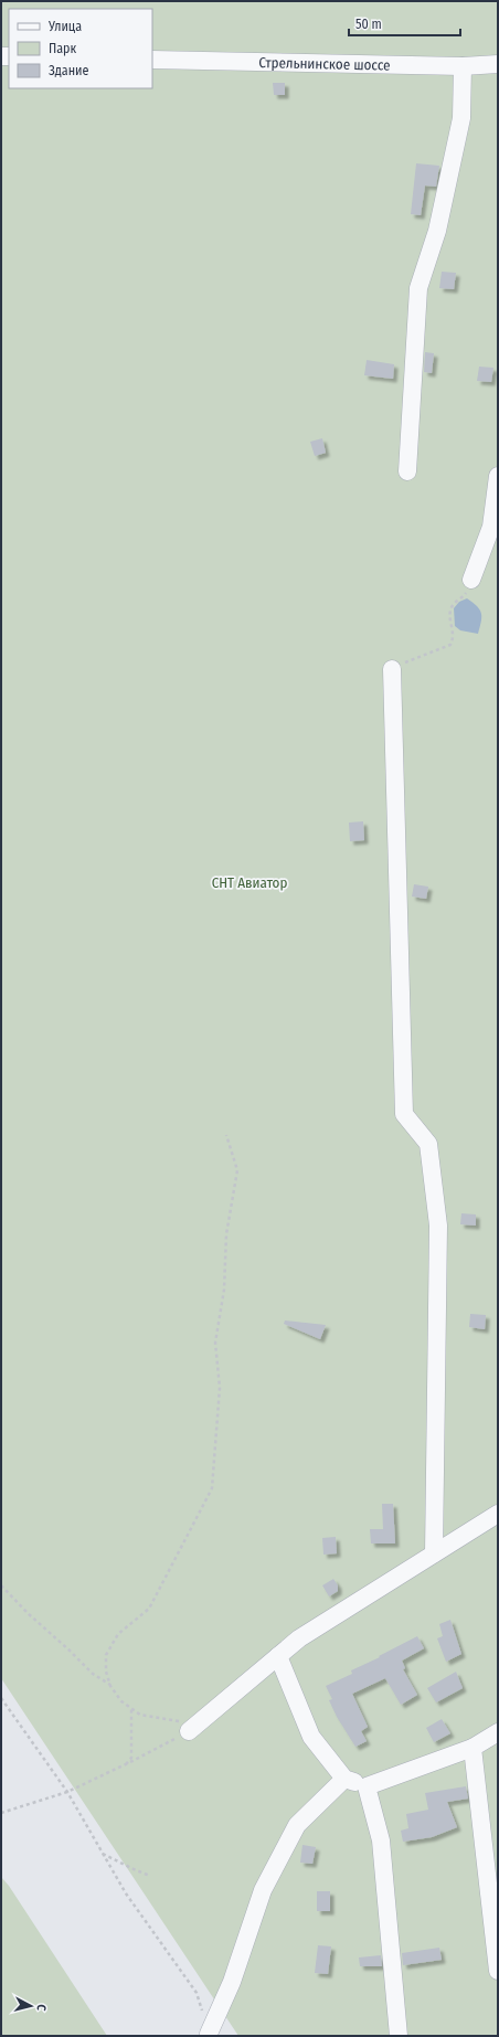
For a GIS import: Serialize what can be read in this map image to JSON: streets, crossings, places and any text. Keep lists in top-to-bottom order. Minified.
{"streets":{"street":["Стрельнинское шоссе"]},"parks":["СНТ Авиатор"],"legend":["Улица","Парк","Здание"],"scale_bar":"50 m","north":"right"}
